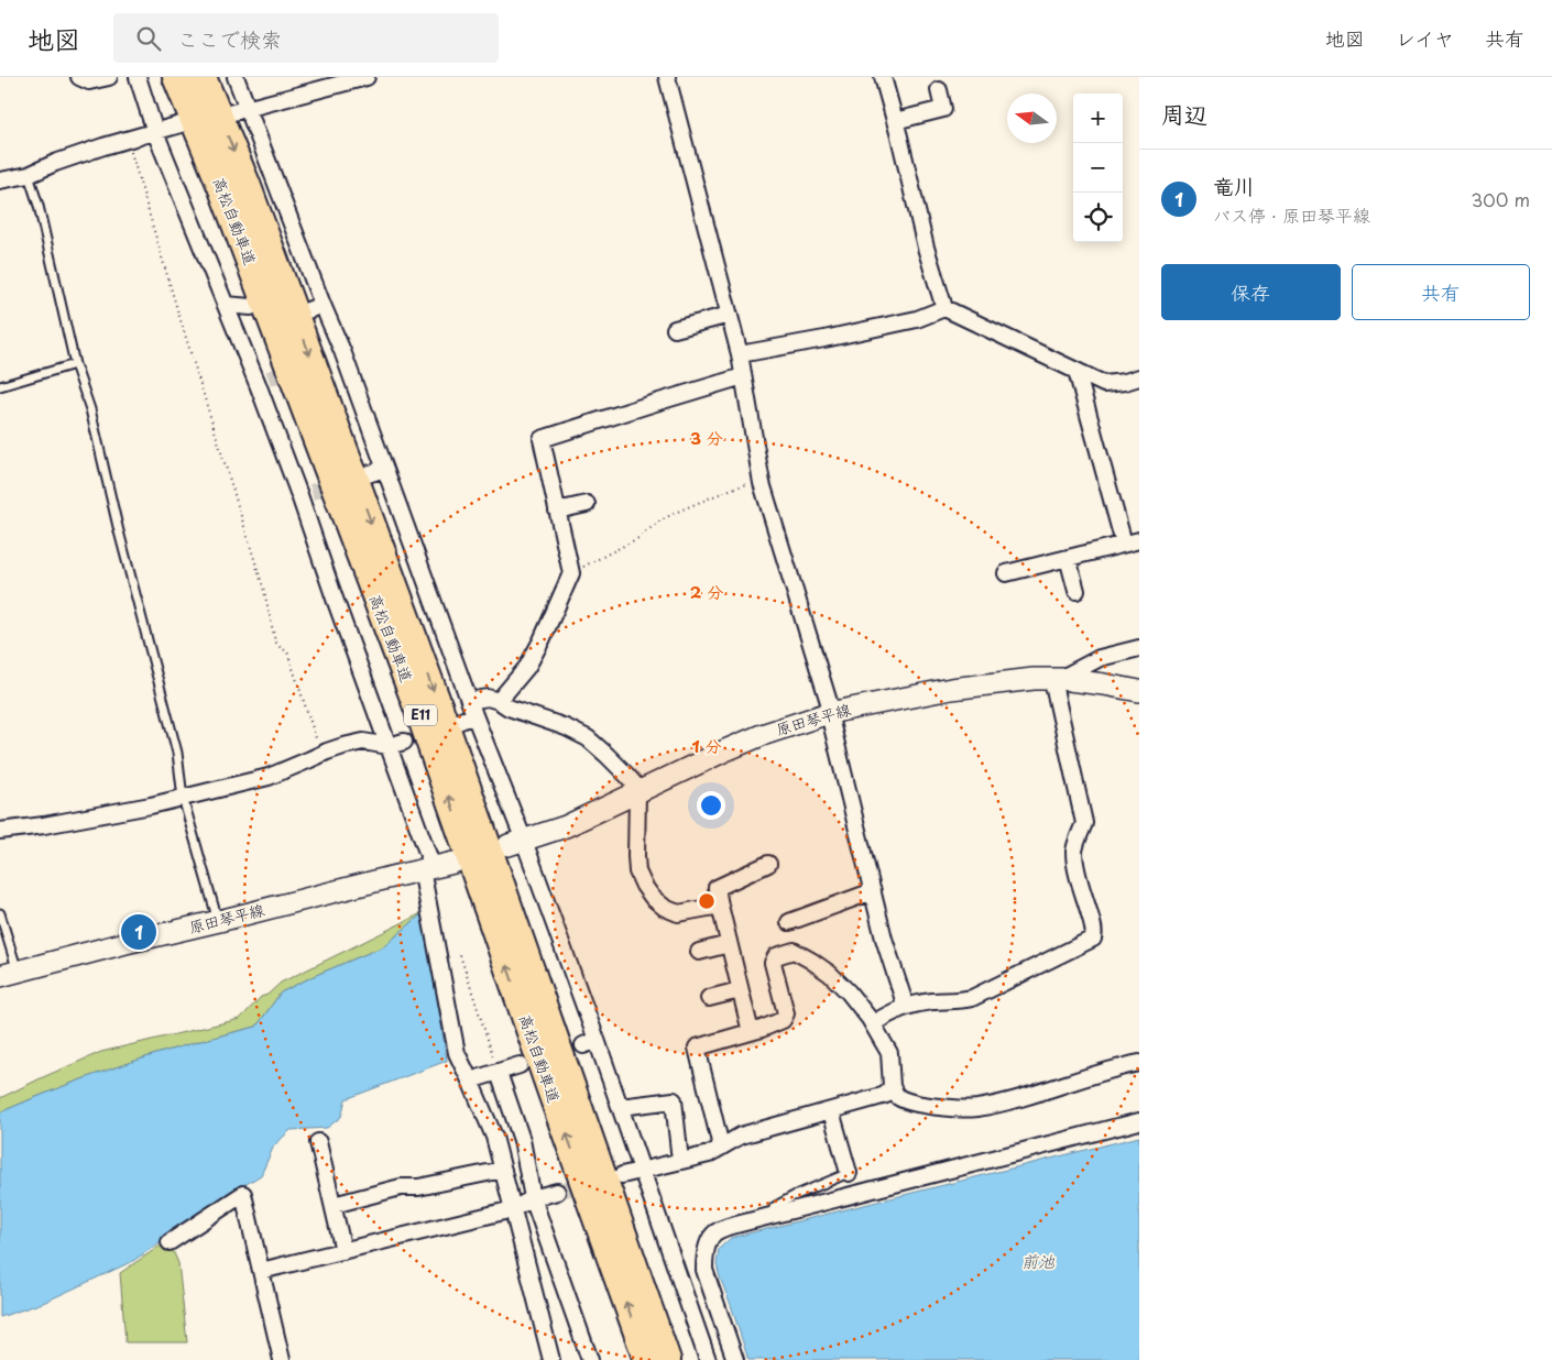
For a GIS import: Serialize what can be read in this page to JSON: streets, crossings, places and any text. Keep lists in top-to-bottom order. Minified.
{"streets":{"highway":["高松自動車道","E11"],"main road":["原田琴平線"]},"water":["前池"],"north":"left","page":{"header":"地図","search":"ここで検索","nav":["地図","レイヤ","共有"],"heading":"周辺","map_buttons":["+","−"],"list":[{"mark":"1","name":"竜川","note":"バス停 · 原田琴平線","value":"300 m"}],"buttons":["保存","共有"],"pins":"1"},"rings":["3 分","2 分","1 分"]}
